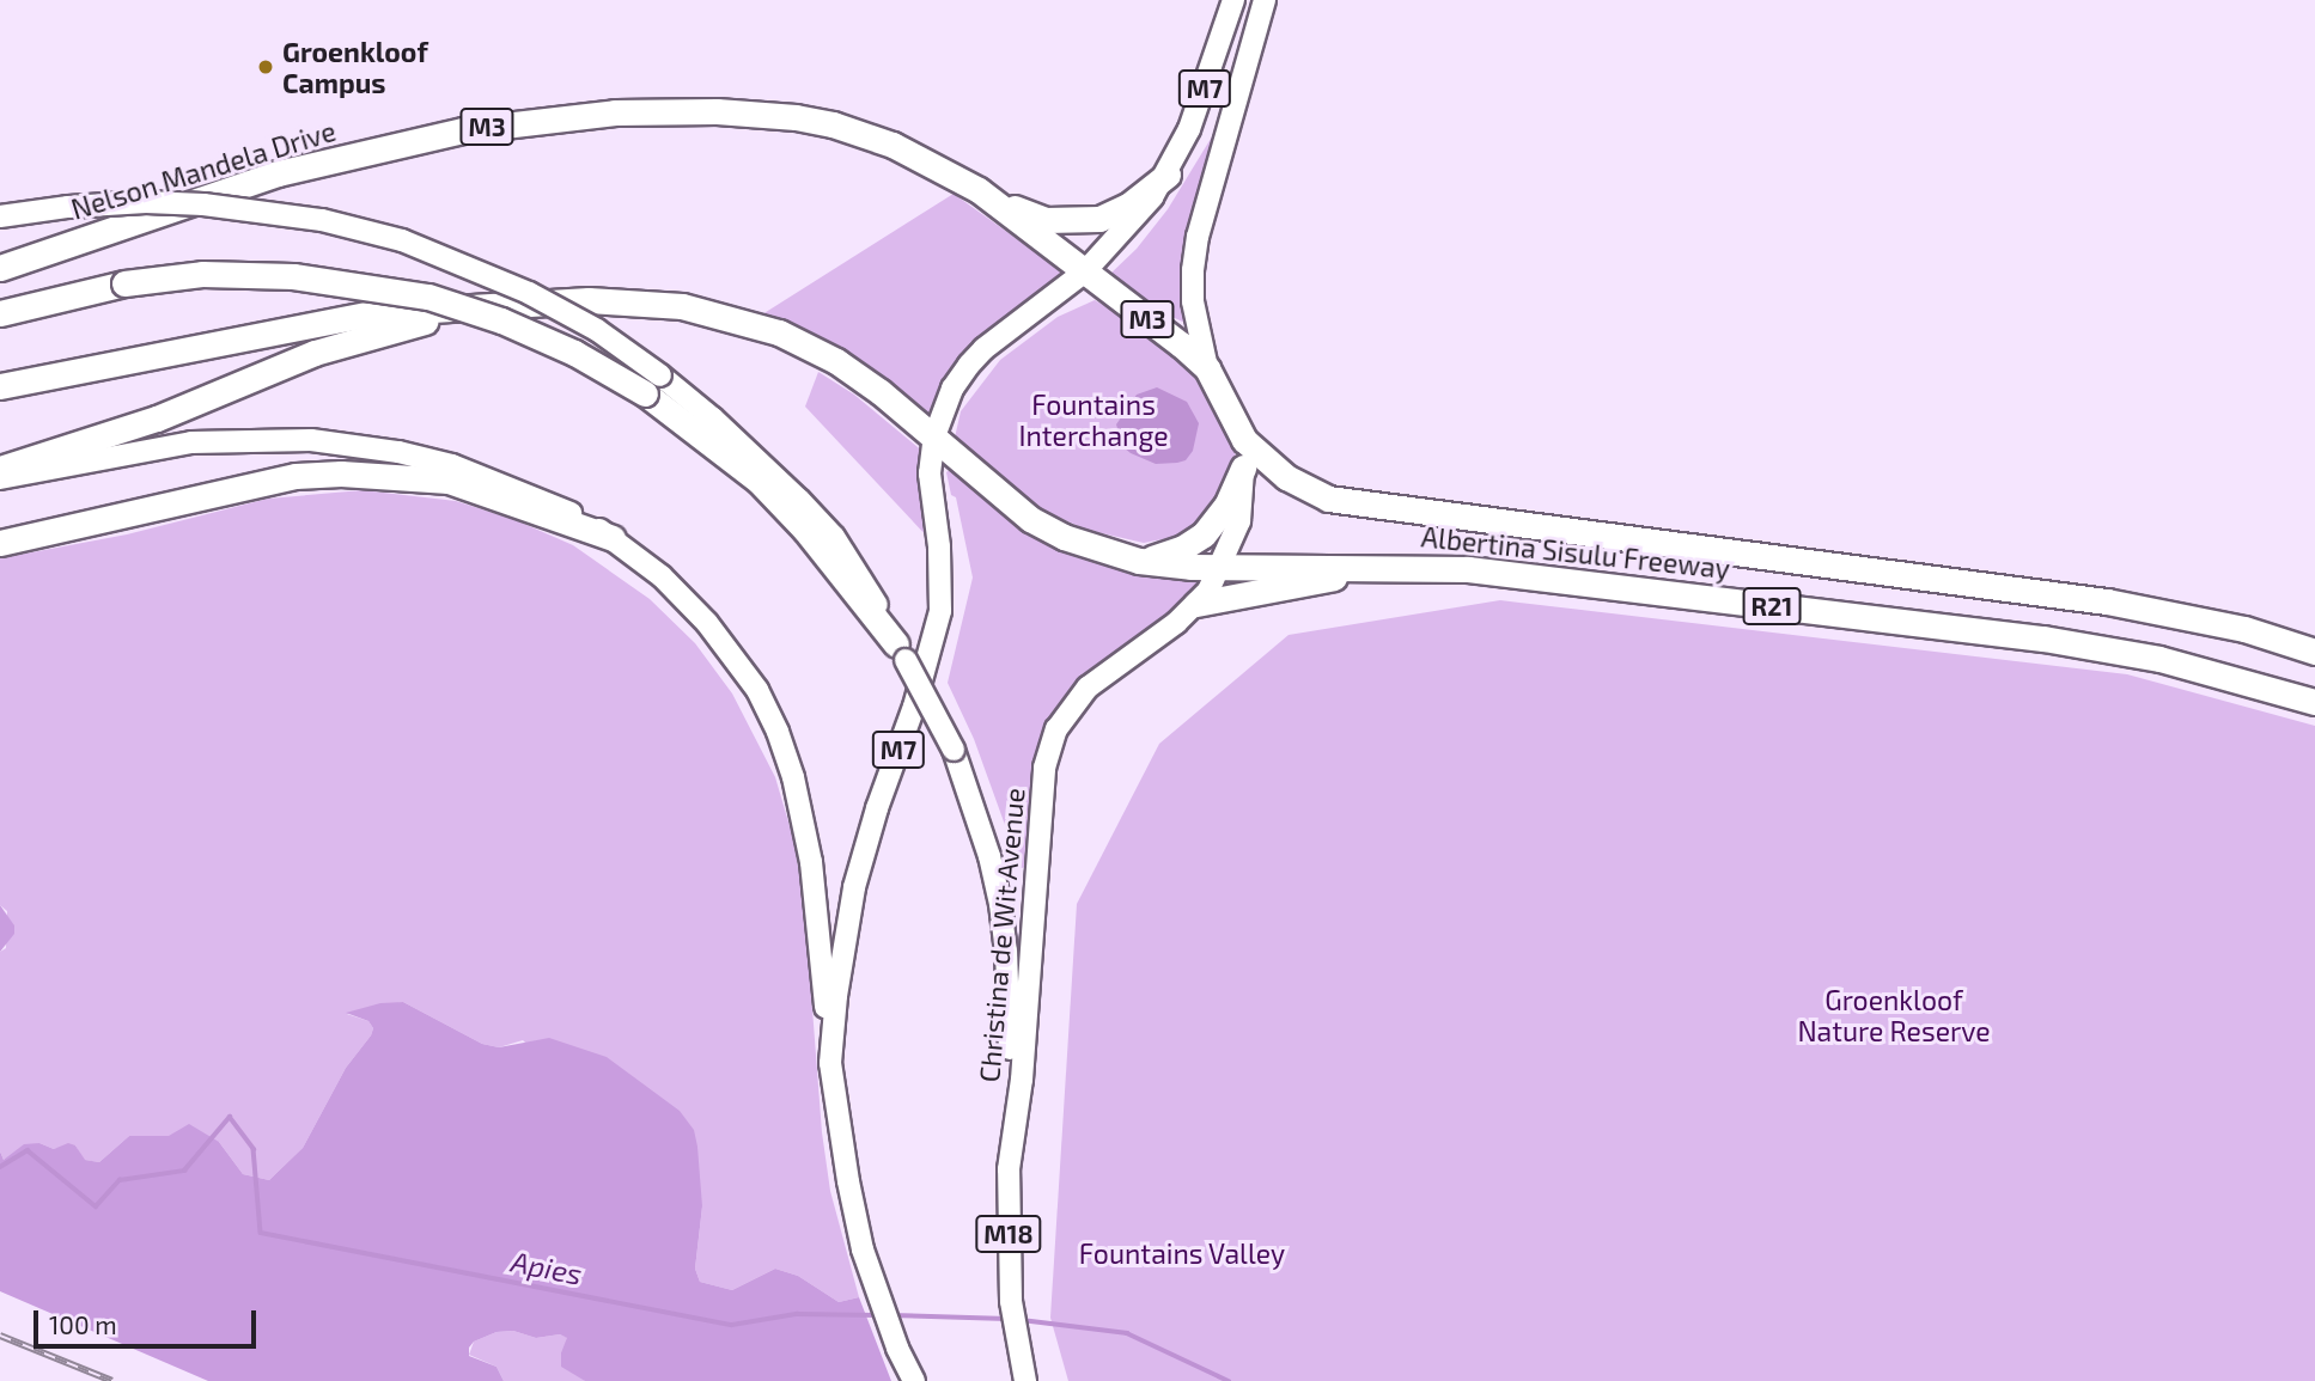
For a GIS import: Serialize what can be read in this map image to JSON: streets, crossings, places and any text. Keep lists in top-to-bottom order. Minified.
{"streets":{"highway":["M7","M3","Nelson Mandela Drive","Albertina Sisulu Freeway","R21"],"main road":["Christina de Wit Avenue","M18"]},"crossings":[["M7","M3"],["M7","Nelson Mandela Drive"],["M7","Albertina Sisulu Freeway"],["M7","Christina de Wit Avenue"],["M3","Nelson Mandela Drive"],["M3","Albertina Sisulu Freeway"],["Nelson Mandela Drive","Albertina Sisulu Freeway"],["Albertina Sisulu Freeway","Christina de Wit Avenue"]],"water":["Apies"],"parks":["Fountains Interchange","Groenkloof Nature Reserve","Fountains Valley"],"places":["Groenkloof Campus"],"scale_bar":"100 m"}
